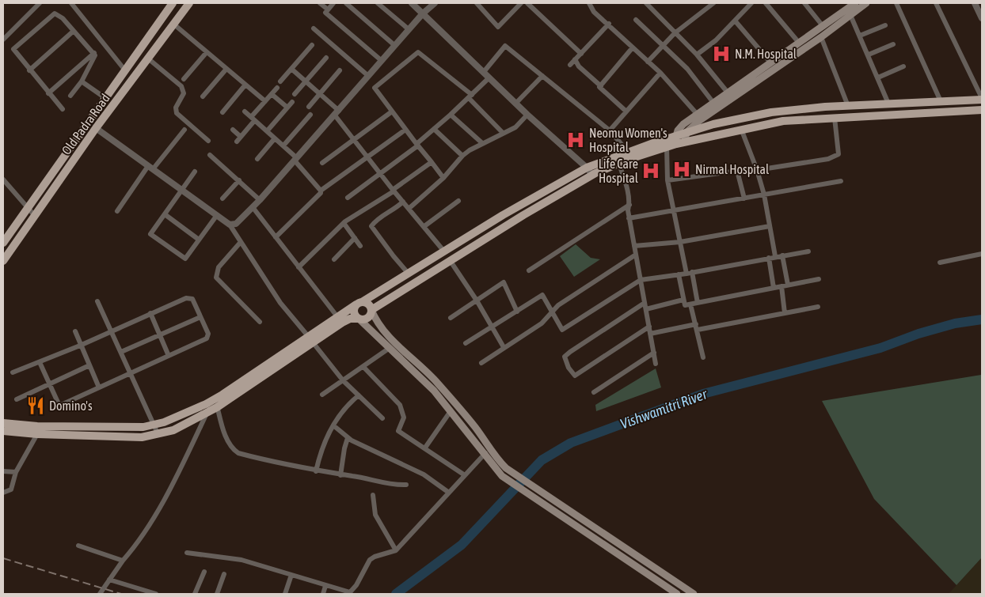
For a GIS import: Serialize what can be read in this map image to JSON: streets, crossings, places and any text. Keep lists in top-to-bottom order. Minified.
{"streets":{"main road":["Old Padra Road"]},"water":["Vishwamitri River"],"places":{"hospital":["N.M. Hospital","Neomu Women's Hospital","Nirmal Hospital","Life Care Hospital"],"restaurant":["Domino's"]}}
